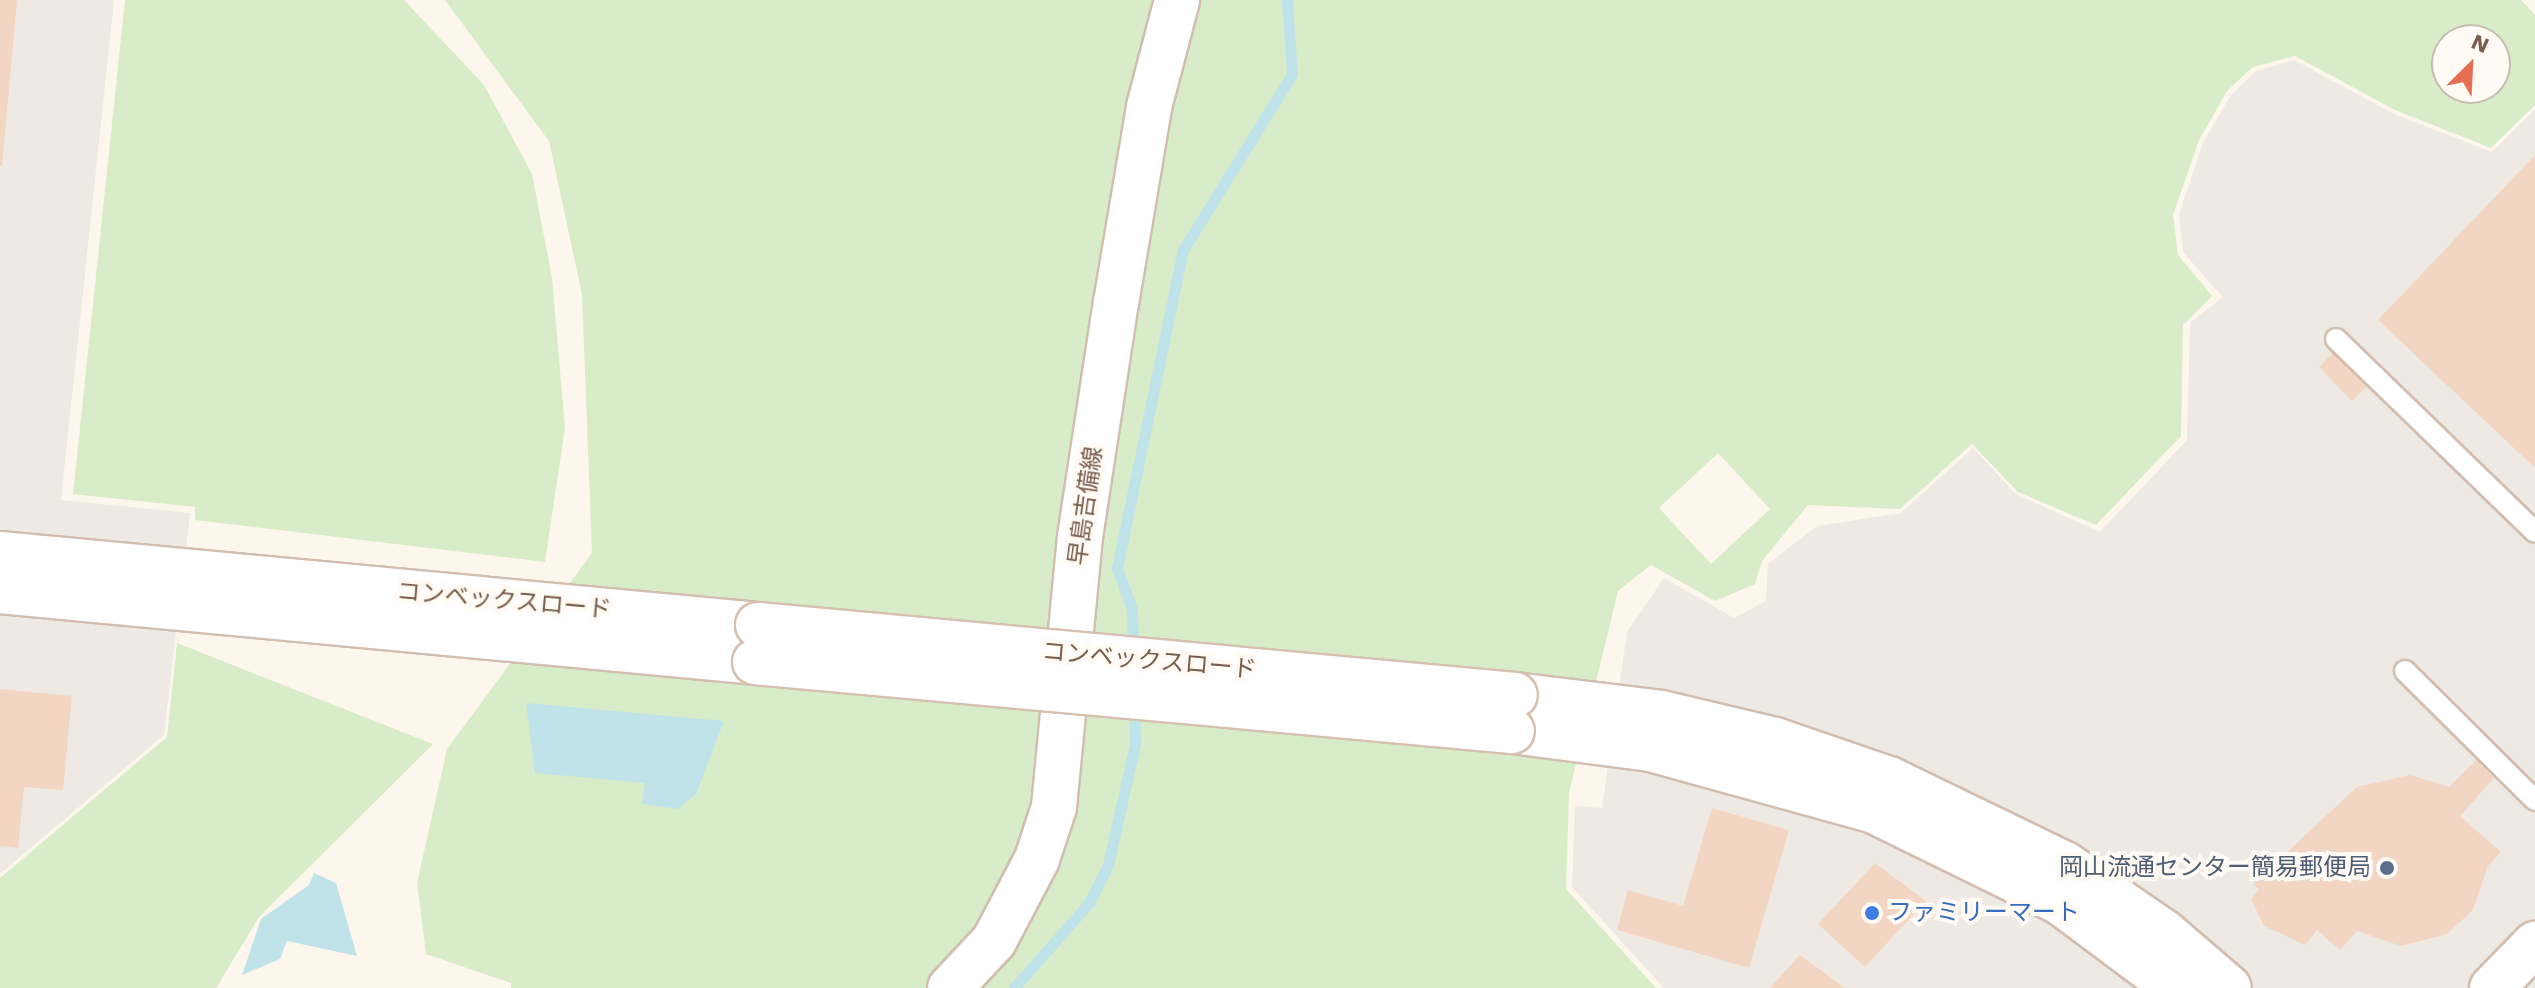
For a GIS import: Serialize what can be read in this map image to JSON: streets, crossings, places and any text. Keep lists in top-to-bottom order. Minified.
{"streets":{"street":["早島吉備線","コンベックスロード"]},"places":["岡山流通センター簡易郵便局","ファミリーマート"],"north":"top right"}
